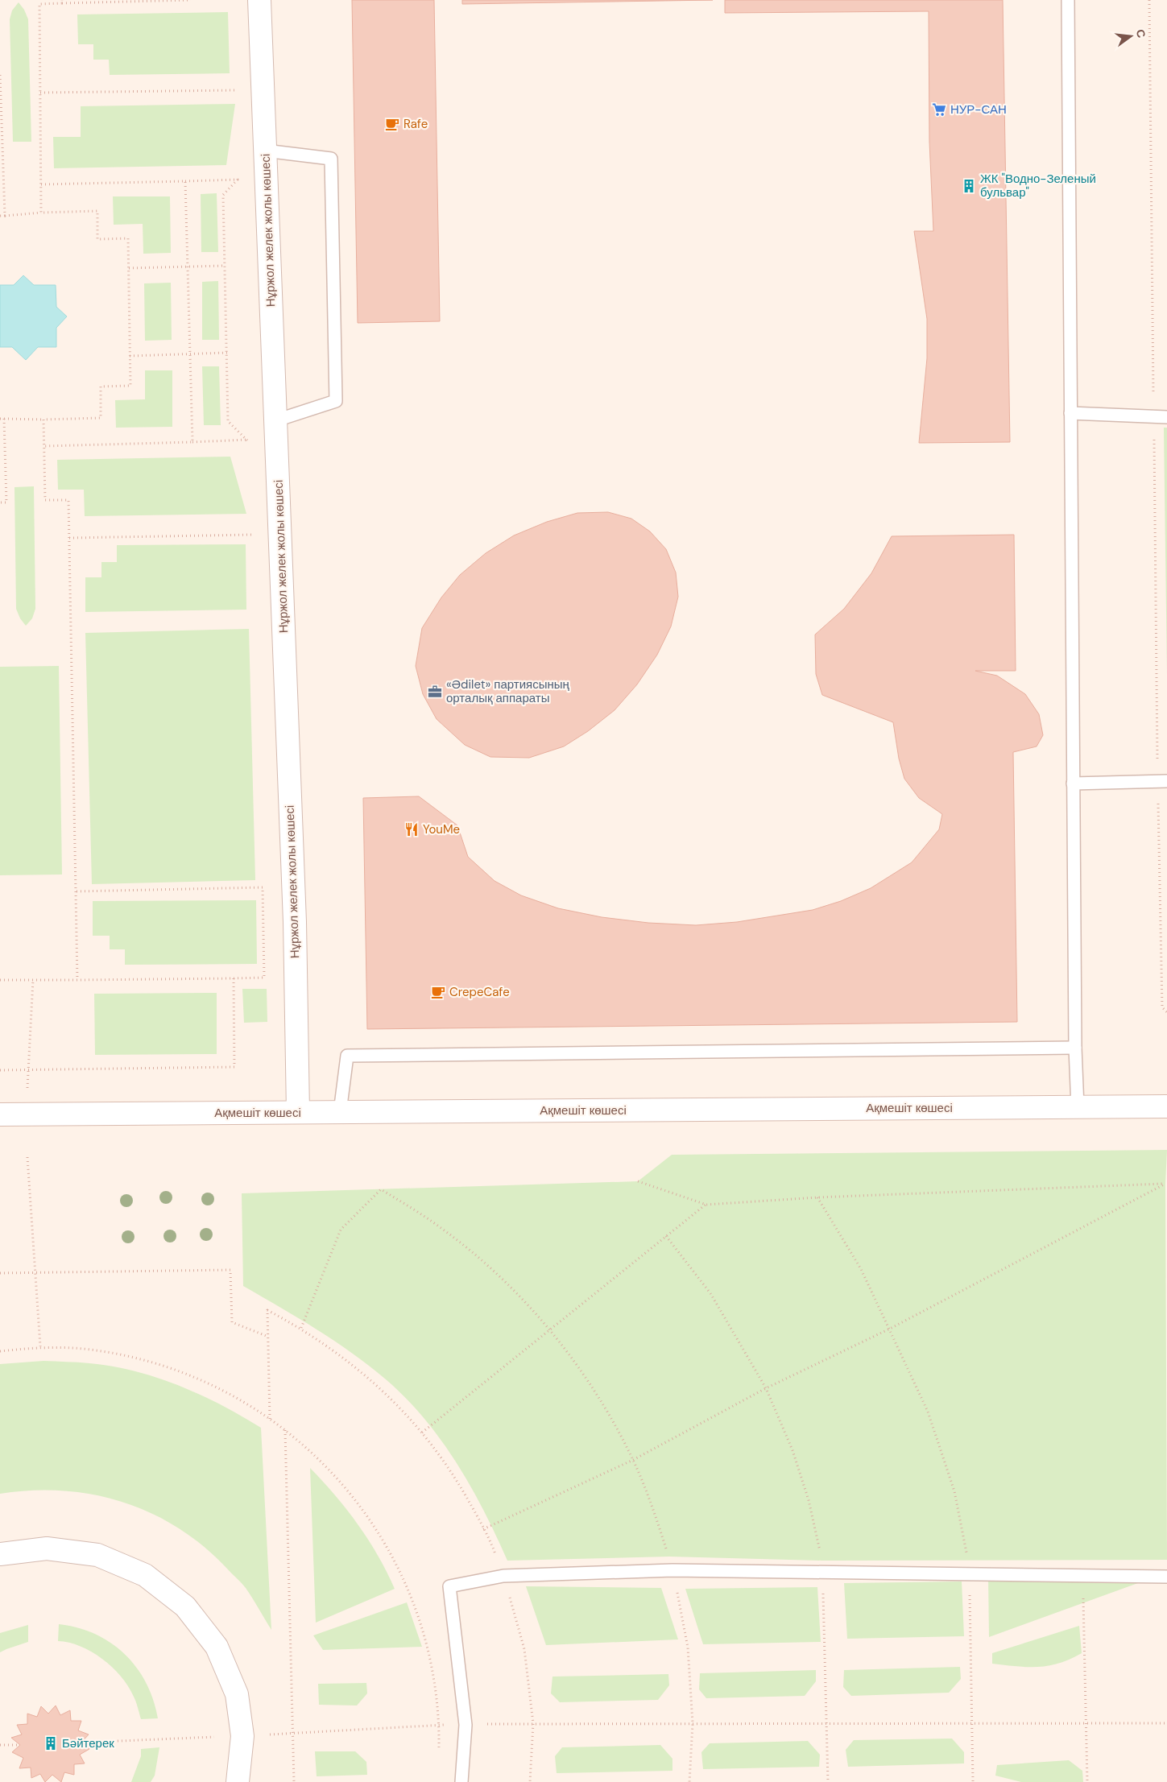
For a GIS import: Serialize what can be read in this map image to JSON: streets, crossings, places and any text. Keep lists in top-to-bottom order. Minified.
{"streets":{"street":["Нұржол желек жолы көшесі","Ақмешіт көшесі"]},"crossings":[["Нұржол желек жолы көшесі","Ақмешіт көшесі"]],"places":{"supermarket":["НУР-САН"],"cafe":["Rafe","CrepeCafe"],"building":["ЖК \"Водно-Зеленый бульвар\"","Бәйтерек"],"office":["«Әdilet» партиясының орталық аппараты"],"restaurant":["YouMe"]},"north":"right"}
